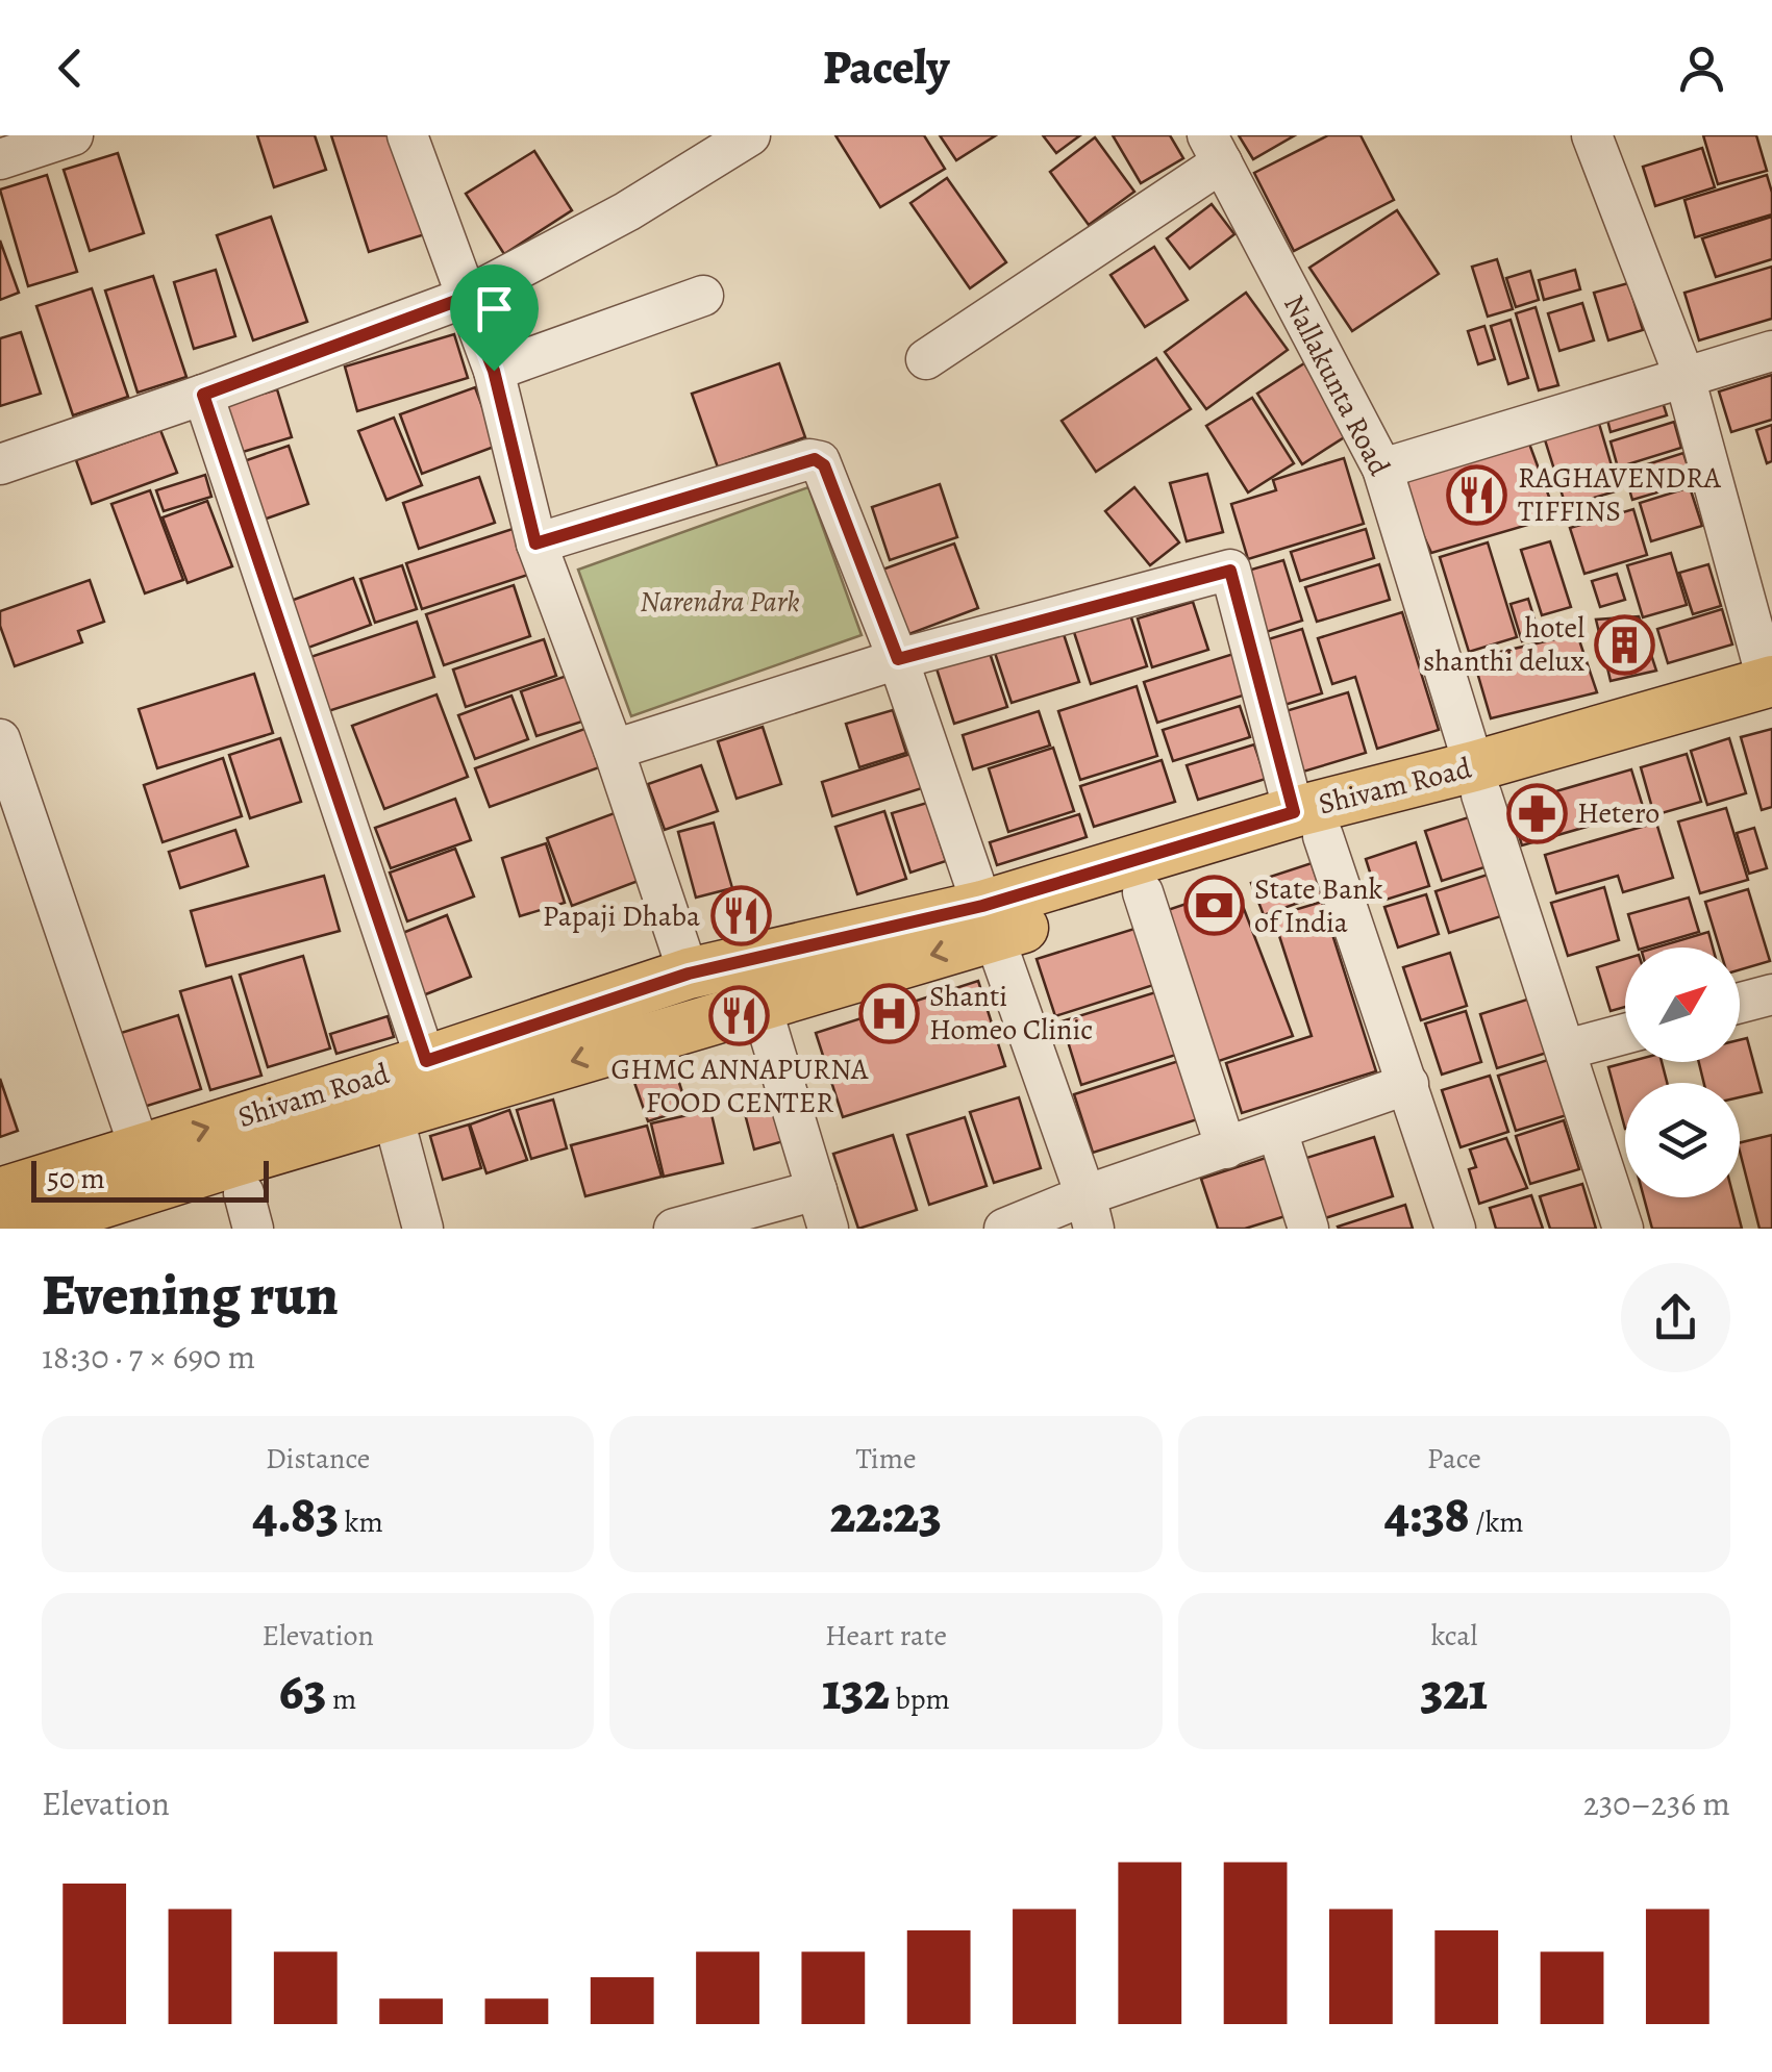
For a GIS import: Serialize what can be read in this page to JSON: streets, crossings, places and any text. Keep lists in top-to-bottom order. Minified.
{"streets":{"main road":["Shivam Road"],"street":["Nallakunta Road"]},"crossings":[["Nallakunta Road","Shivam Road"]],"parks":["Narendra Park"],"places":{"restaurant":["RAGHAVENDRA TIFFINS","Papaji Dhaba","GHMC ANNAPURNA FOOD CENTER"],"building":["hotel shanthi delux"],"pharmacy":["Hetero"],"bank":["State Bank of India"],"hospital":["Shanti Homeo Clinic"]},"scale_bar":"50 m","north":"top right","page":{"header":"Pacely","scale":"50 m","heading":["Evening run","18:30 · 7 × 690 m"],"stats":[["Distance","4.83 km"],["Time","22:23"],["Pace","4:38 /km"],["Elevation","63 m"],["Heart rate","132 bpm"],["kcal","321"]],"chart":["Elevation","230–236 m"]}}
